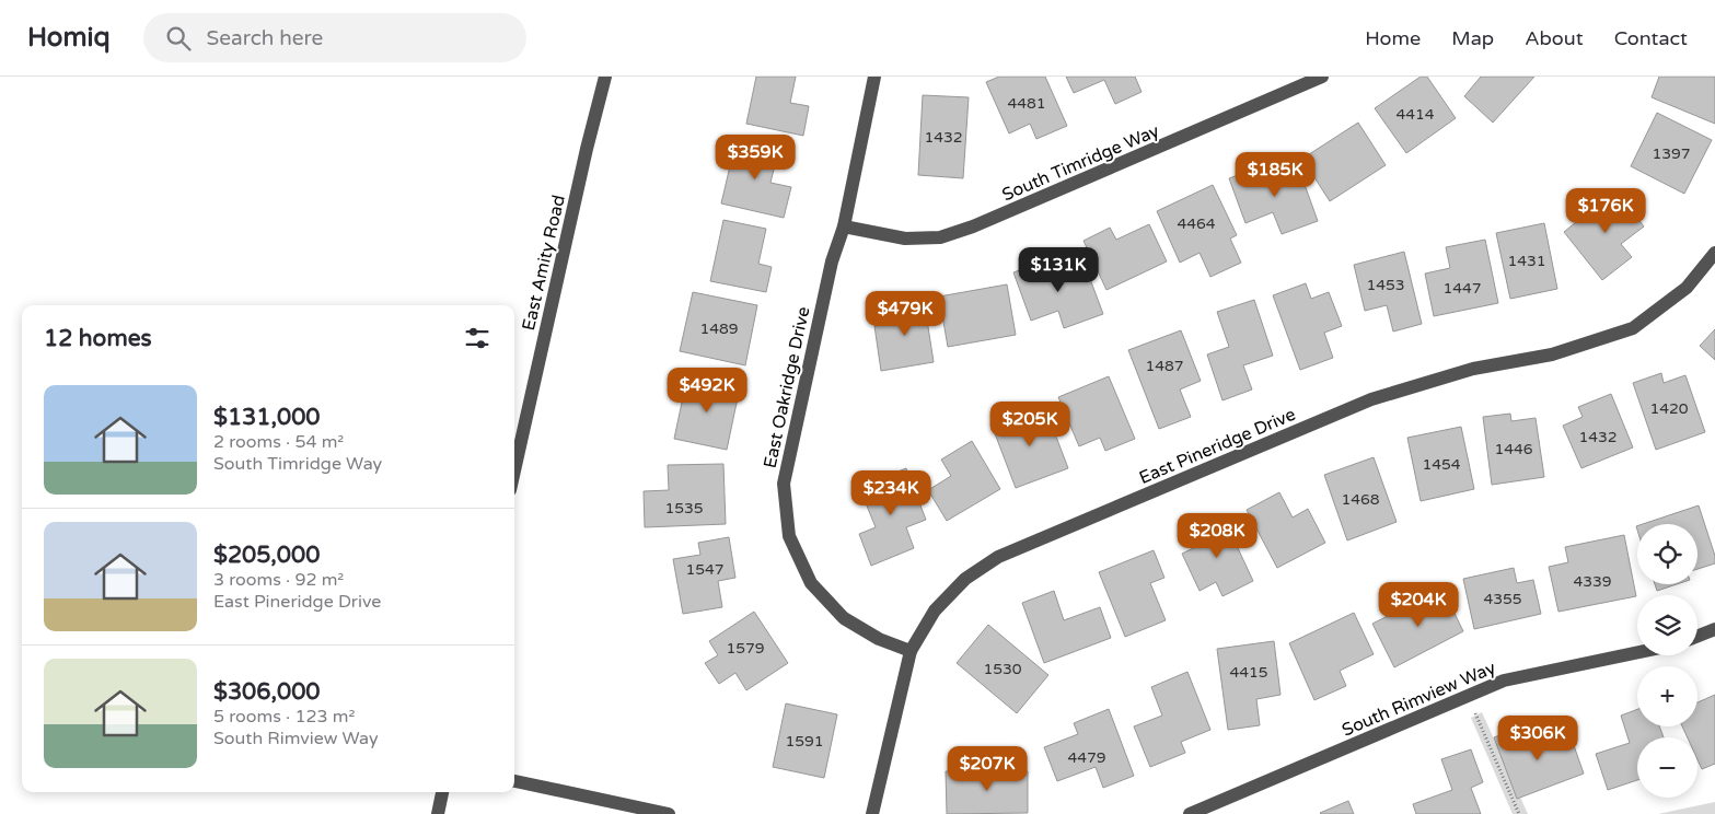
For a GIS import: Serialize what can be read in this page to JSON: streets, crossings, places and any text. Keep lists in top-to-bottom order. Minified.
{"streets":{"street":["South Timridge Way","East Amity Road","East Oakridge Drive","East Pineridge Drive","South Rimview Way"]},"crossings":[["South Timridge Way","East Oakridge Drive"],["East Oakridge Drive","East Pineridge Drive"]],"house_numbers":["4481","4414","1432","1397","4464","1431","1453","1447","1489","1487","1420","1432","1446","1454","1468","1535","1547","4339","4355","1579","1530","4415","1591","4479"],"page":{"header":"Homiq","search":"Search here","nav":["Home","Map","About","Contact"],"price":["$359K","$185K","$176K","$131K","$479K","$492K","$205K","$234K","$208K","$204K","$306K","$207K"],"heading":"12 homes","list":[{"name":"$131,000","note":"2 rooms · 54 m² · South Timridge Way"},{"name":"$205,000","note":"3 rooms · 92 m² · East Pineridge Drive"},{"name":"$306,000","note":"5 rooms · 123 m² · South Rimview Way"}],"map_buttons":["+","−"]}}
